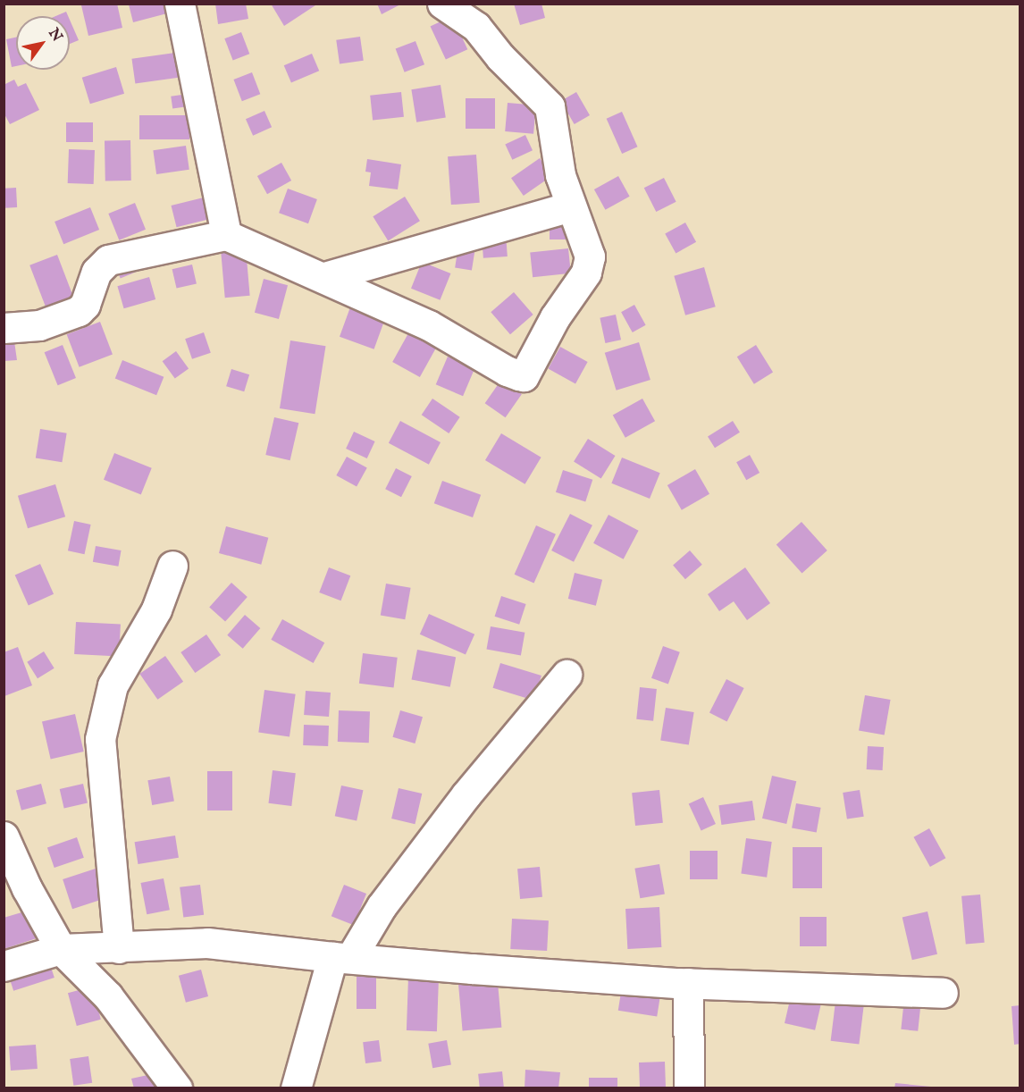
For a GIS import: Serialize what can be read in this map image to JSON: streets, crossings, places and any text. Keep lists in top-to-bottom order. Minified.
{"north":"top right"}
